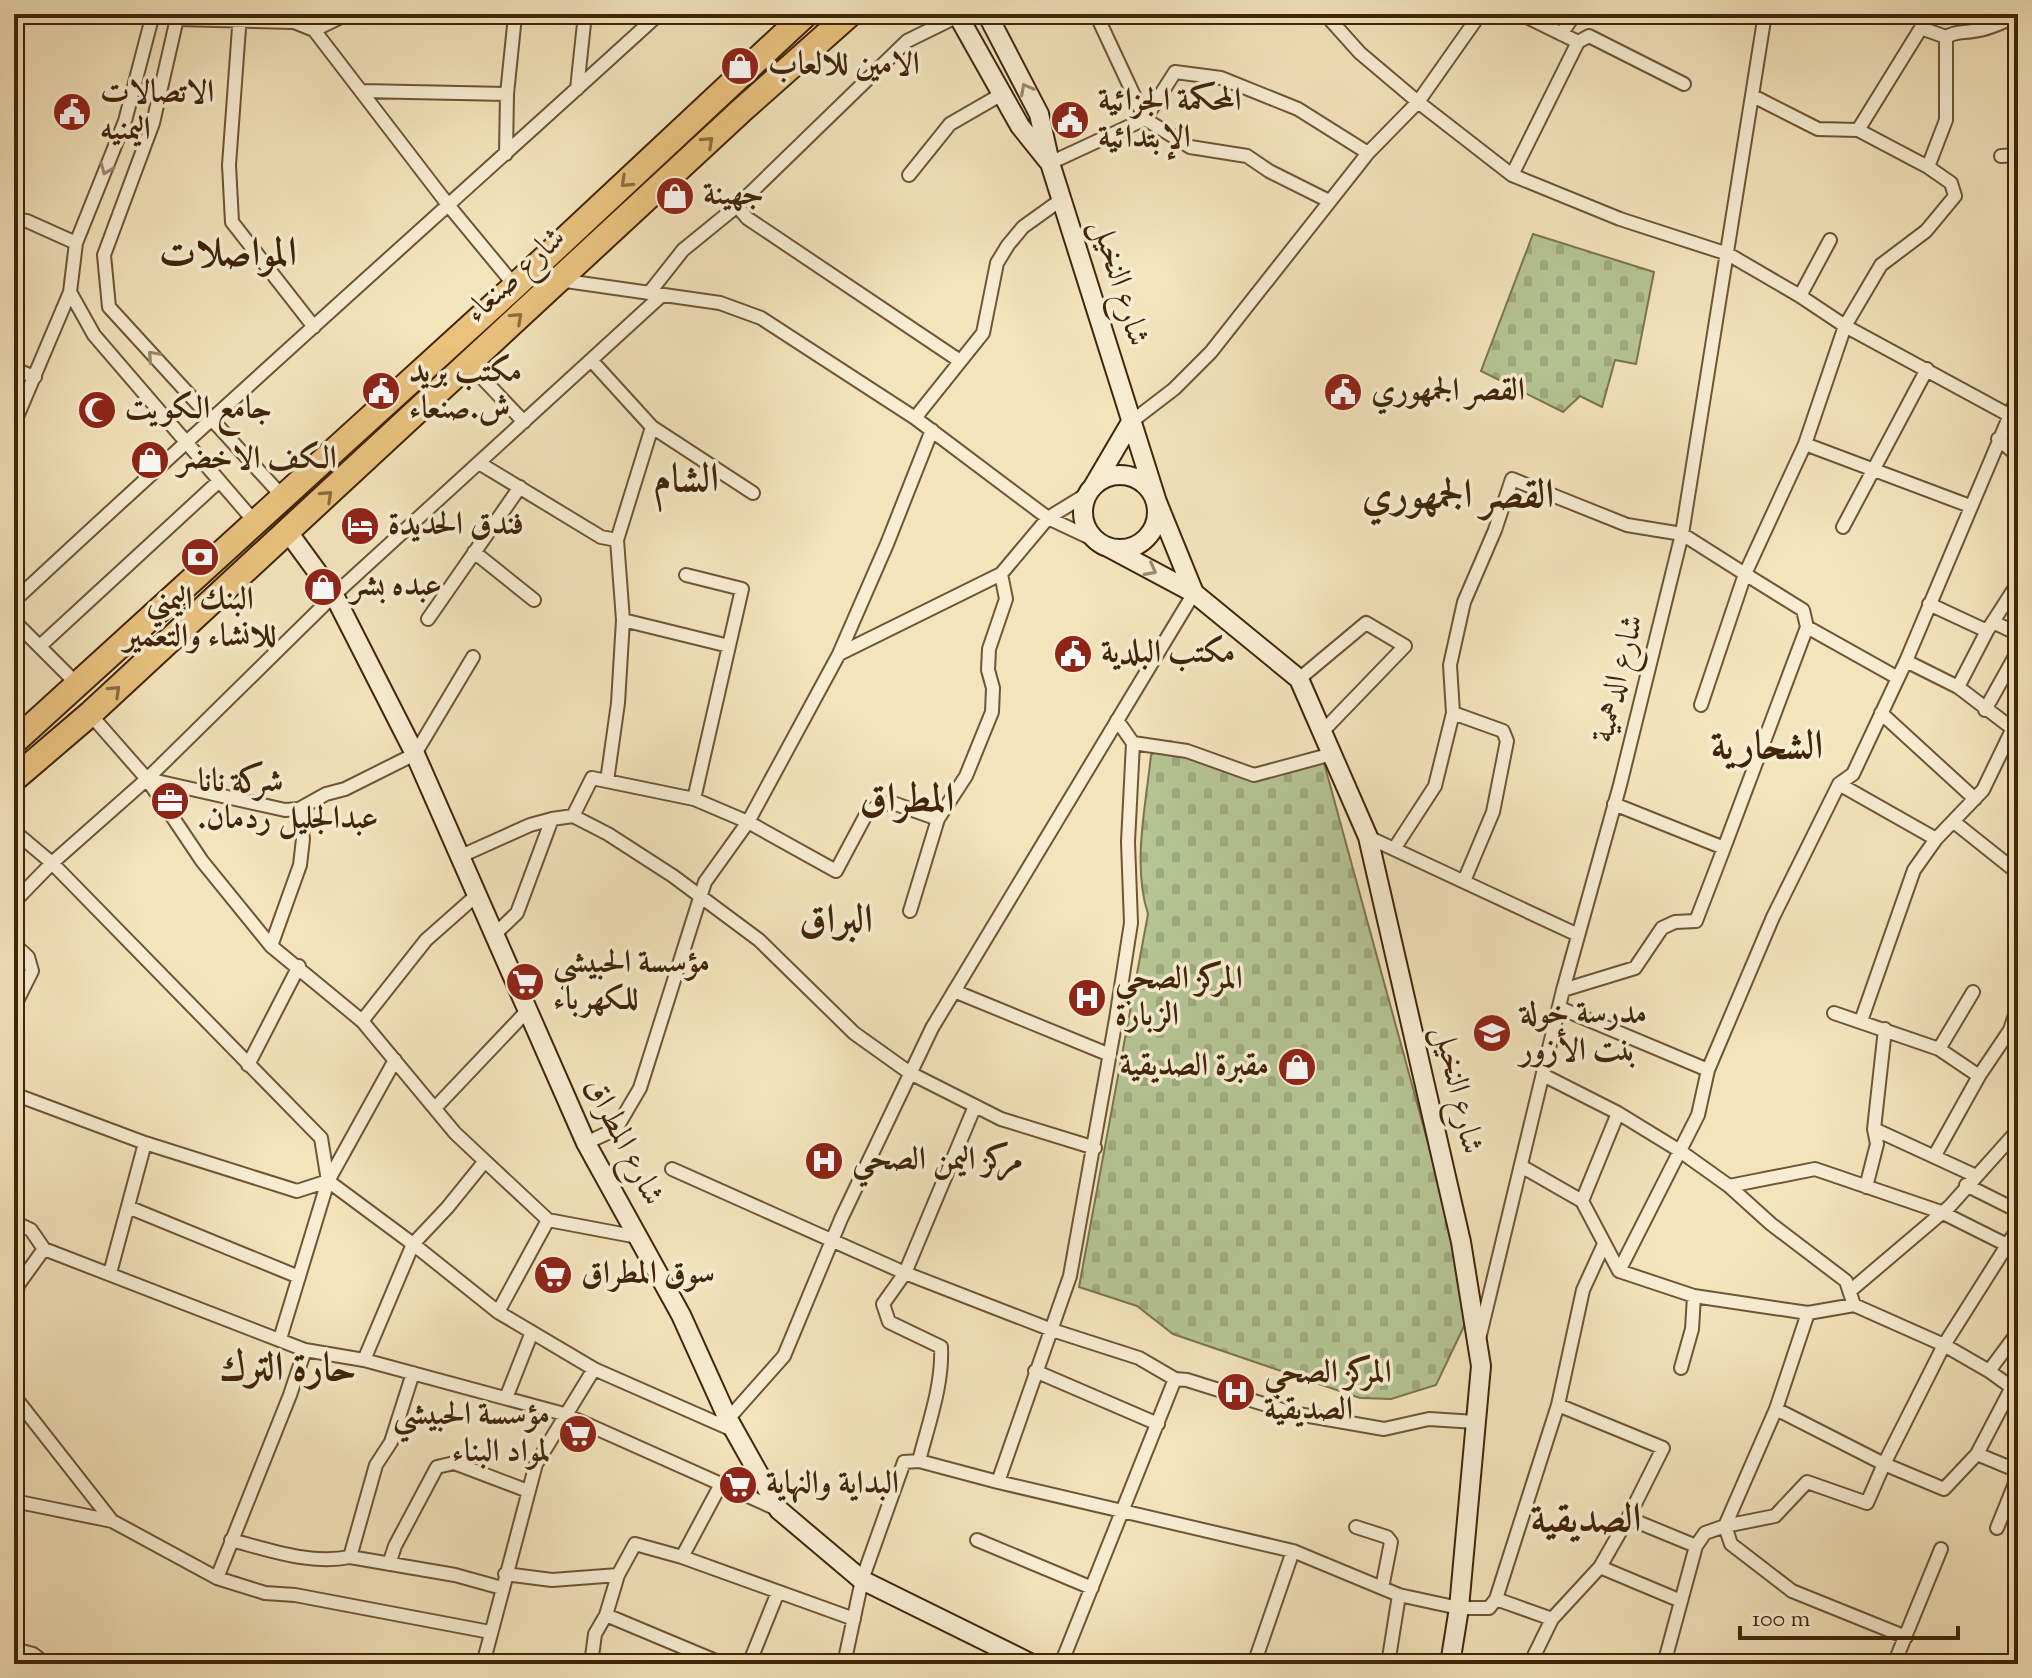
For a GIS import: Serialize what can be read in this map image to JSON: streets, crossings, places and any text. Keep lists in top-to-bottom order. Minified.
{"streets":{"highway":["شارع صنعاء"],"street":["شارع النخيل","شارع الدهمية","شارع المطراق"]},"crossings":[["شارع صنعاء","شارع المطراق"],["شارع النخيل","شارع الدهمية"]],"districts":["المواصلات","الشام","القصر الجمهوري","الشحارية","المطراق","البراق","حارة الترك","الصديقية"],"places":{"shop":["الامين للالعاب","جهينة","الكف الاخضر","عبده بشر","مقبرة الصديقية"],"public building":["الاتصالات اليمنيه","المحكمة الجزائية الإبتدائية","مكتب بريد ش.صنعاء","القصر الجمهوري","مكتب البلدية"],"mosque":["جامع الكويت"],"hotel":["فندق الحديدة"],"bank":["البنك اليمني للانشاء والتعمير"],"office":["شركة نانا .عبدالجليل ردمان"],"supermarket":["مؤسسة الحبيشي للكهرباء","سوق المطراق","مؤسسة الحبيشي لمواد البناء","البداية والنهاية"],"hospital":["المركز الصحي الزبارة","مركز اليمن الصحي","المركز الصحي الصديقية"],"school or university":["مدرسة خولة بنت الأزور"]},"scale_bar":"100 m"}
